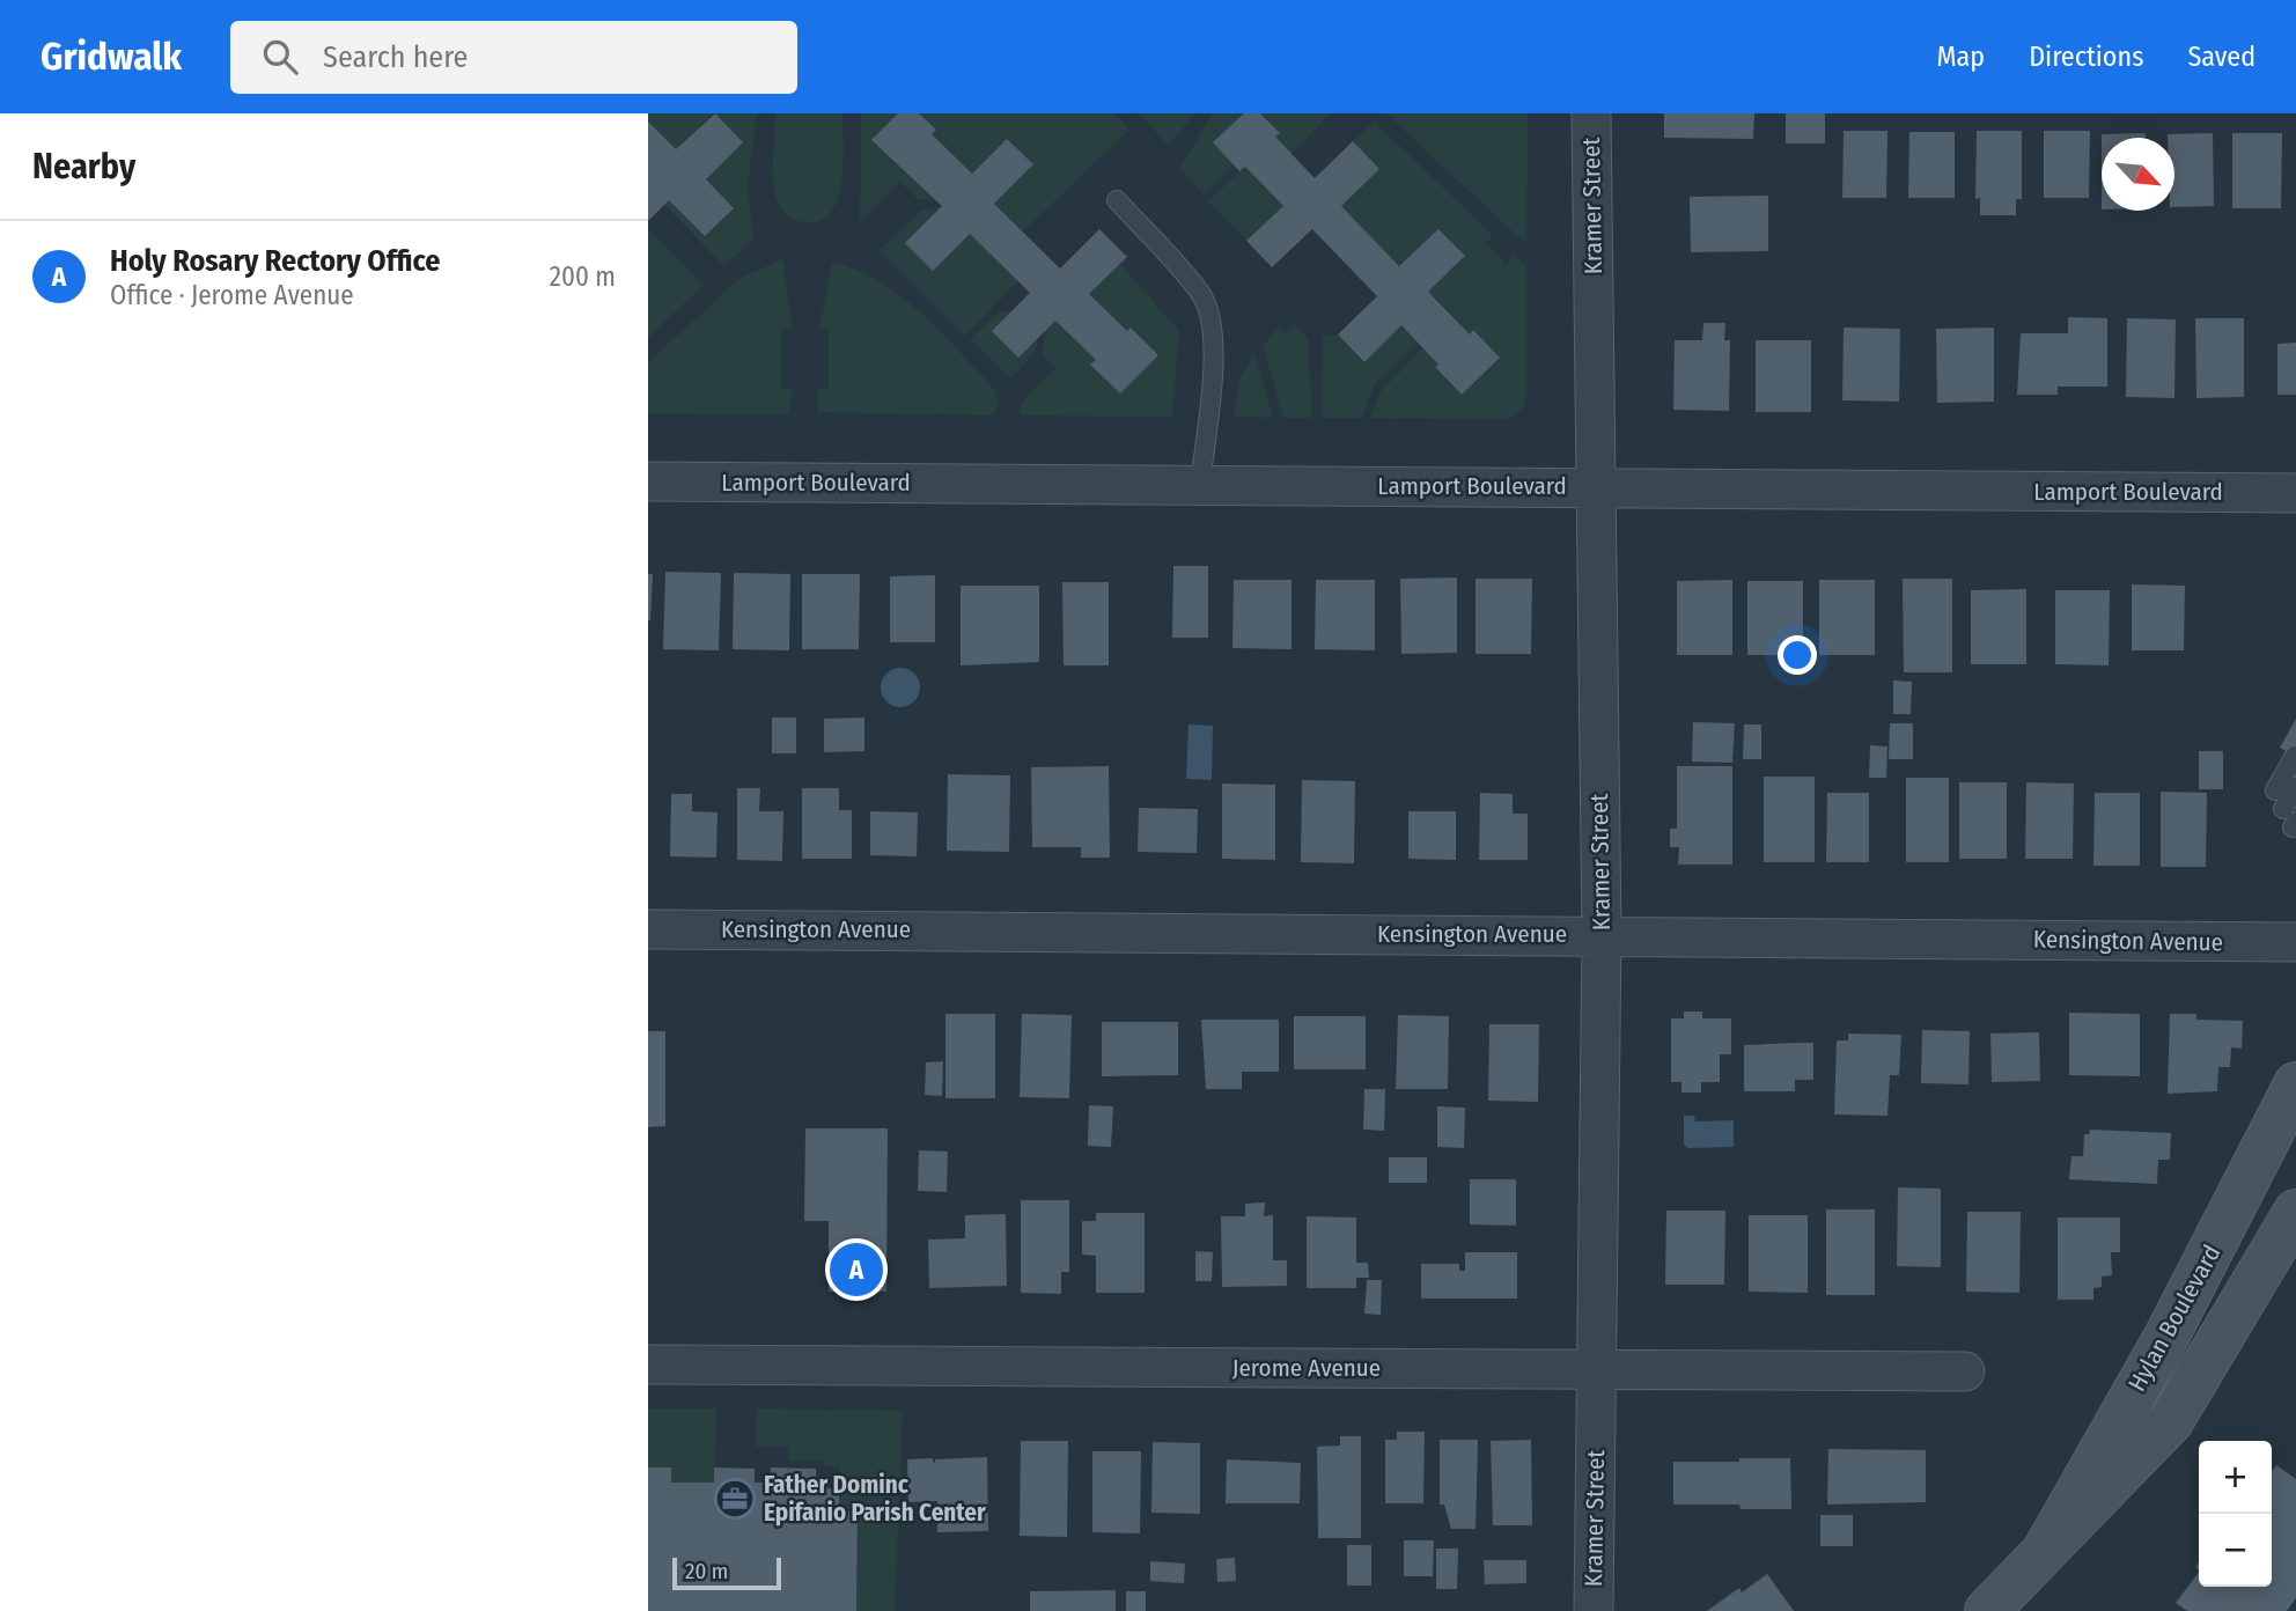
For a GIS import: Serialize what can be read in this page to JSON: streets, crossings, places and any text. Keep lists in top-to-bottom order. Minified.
{"streets":{"street":["Kramer Street","Lamport Boulevard","Kensington Avenue","Hylan Boulevard","Jerome Avenue"]},"crossings":[["Kramer Street","Lamport Boulevard"],["Kramer Street","Kensington Avenue"],["Kramer Street","Jerome Avenue"]],"places":{"office":["Father Dominc Epifanio Parish Center"]},"scale_bar":"20 m","north":"bottom right","page":{"header":"Gridwalk","search":"Search here","nav":["Map","Directions","Saved"],"heading":"Nearby","list":[{"mark":"A","name":"Holy Rosary Rectory Office","note":"Office · Jerome Avenue","value":"200 m"}],"pins":"A","map_buttons":["+","−"],"scale":"20 m"}}
